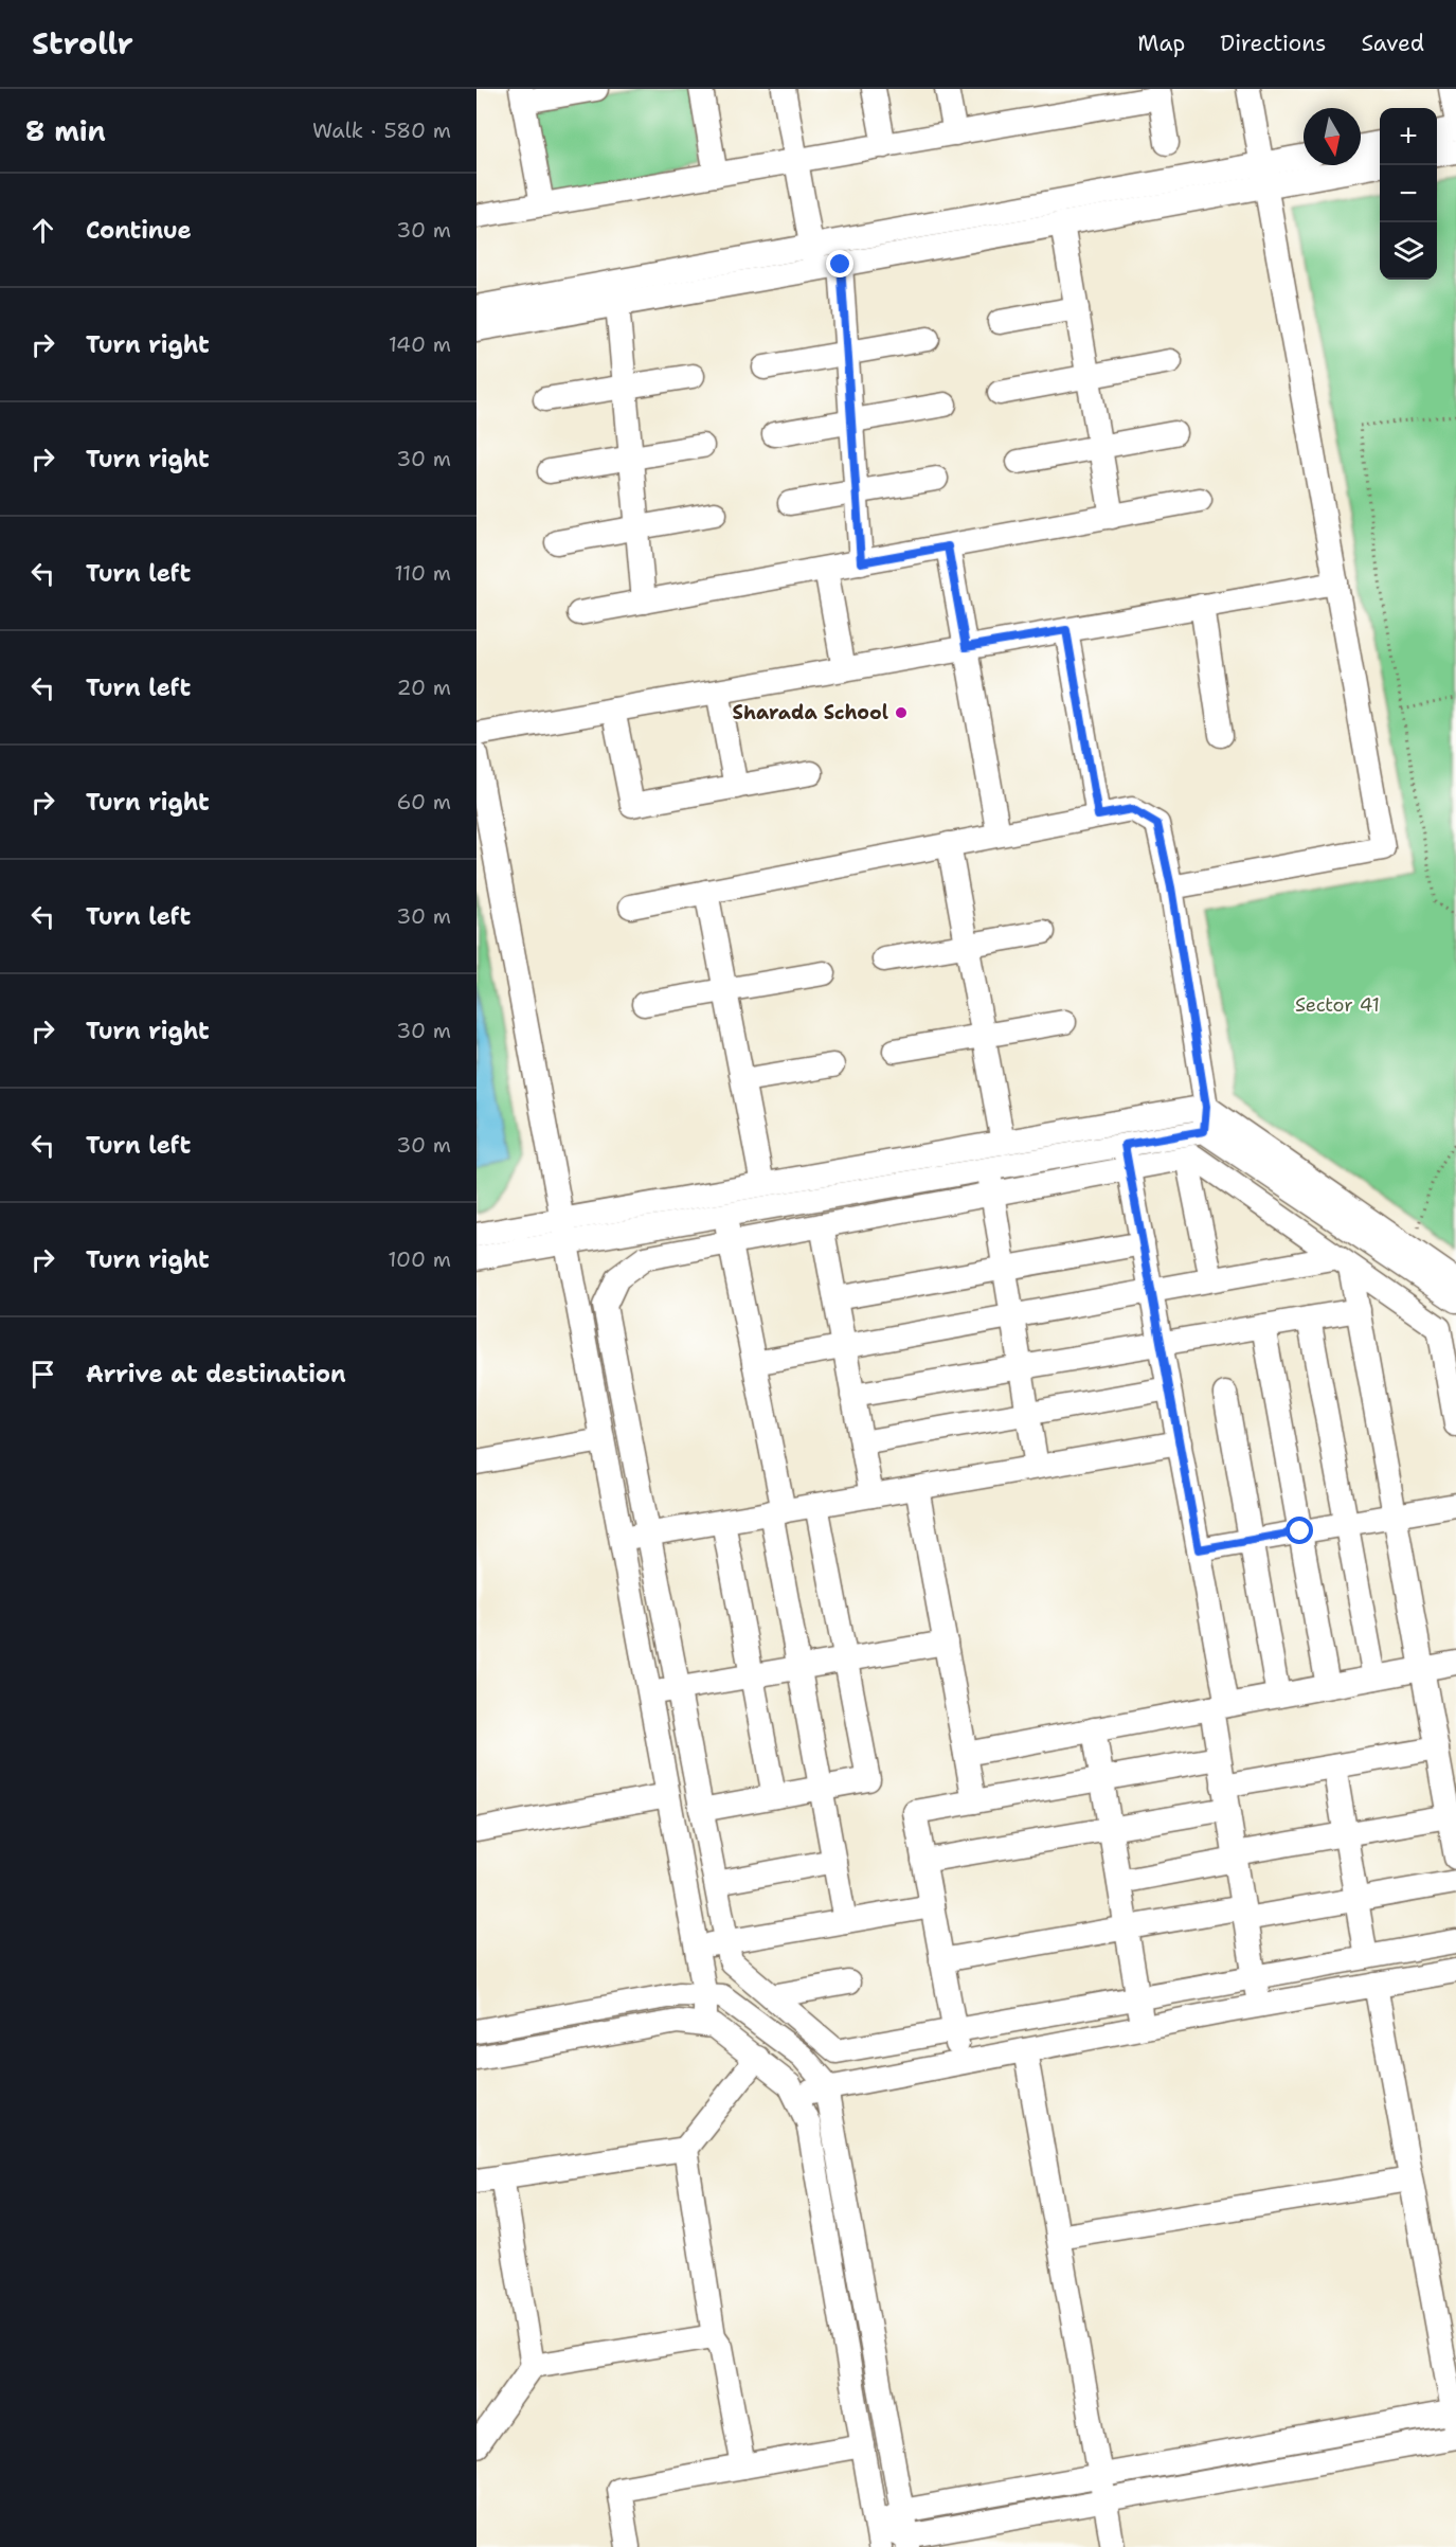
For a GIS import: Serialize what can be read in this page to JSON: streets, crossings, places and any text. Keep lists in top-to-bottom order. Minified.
{"parks":["Sector 41"],"places":["Sharada School"],"north":"bottom","page":{"header":"Strollr","nav":["Map","Directions","Saved"],"heading":["8 min","Walk · 580 m"],"map_buttons":["+","−"],"list":[["Continue","30 m"],["Turn right","140 m"],["Turn right","30 m"],["Turn left","110 m"],["Turn left","20 m"],["Turn right","60 m"],["Turn left","30 m"],["Turn right","30 m"],["Turn left","30 m"],["Turn right","100 m"],"Arrive at destination"]}}
